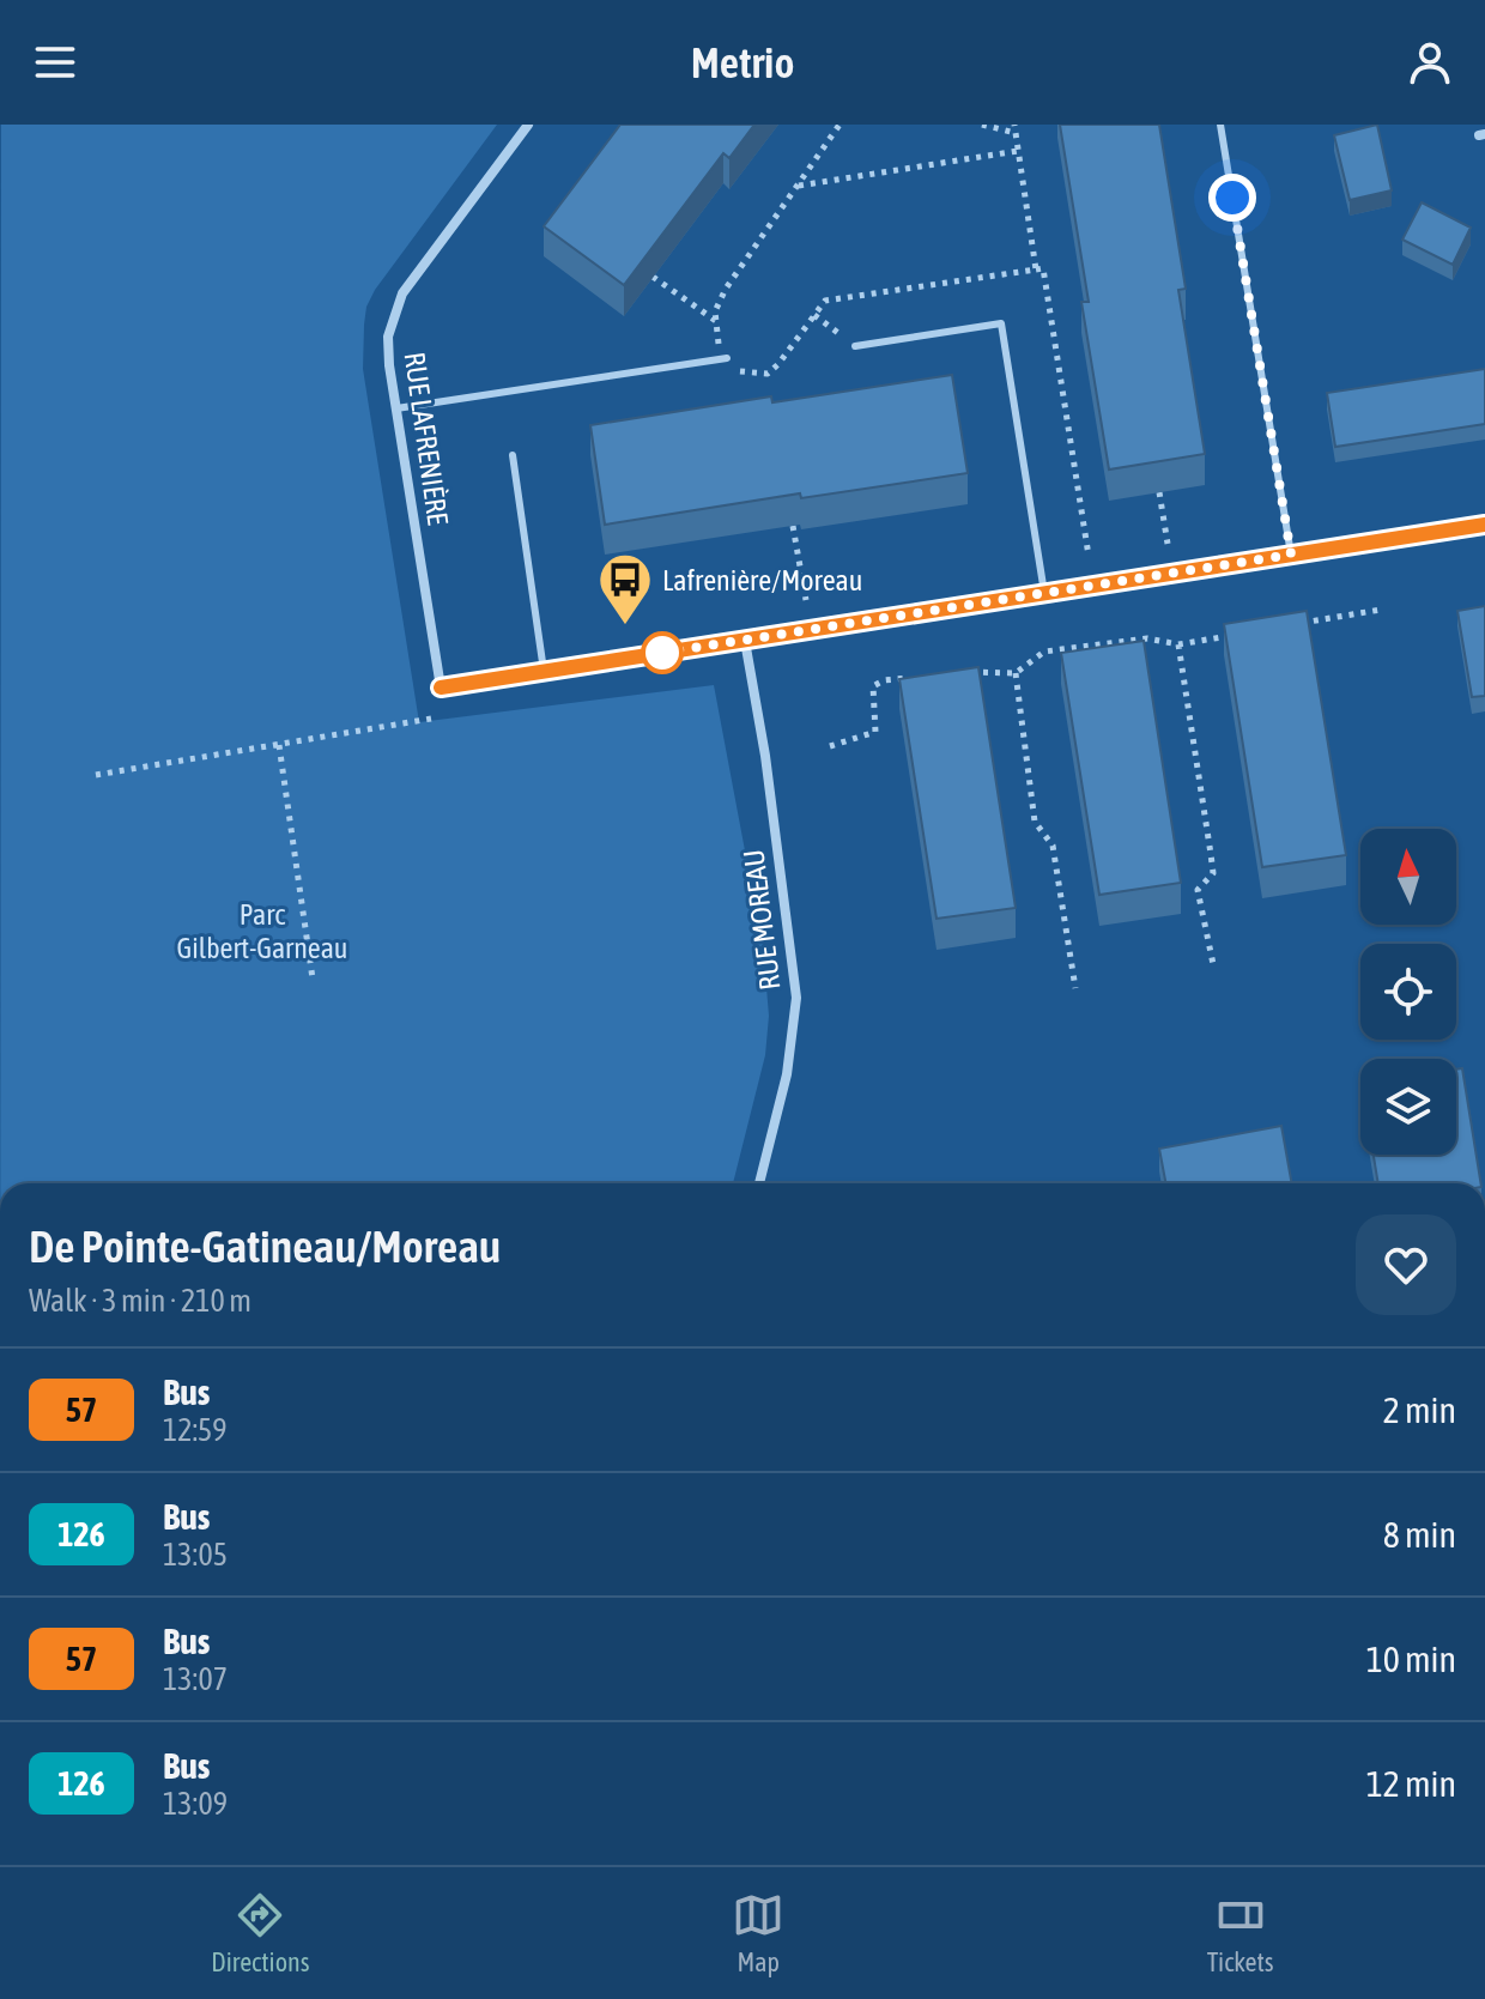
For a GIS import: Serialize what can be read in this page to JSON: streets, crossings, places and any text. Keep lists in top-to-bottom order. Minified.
{"streets":{"street":["RUE LAFRENIÈRE","RUE MOREAU"]},"parks":["Parc Gilbert-Garneau"],"places":{"bus stop":["Lafrenière/Moreau"]},"lines":["bus line 57"],"north":"top","page":{"header":"Metrio","heading":["De Pointe-Gatineau/Moreau","Walk · 3 min · 210 m"],"list":[{"mark":"57","name":"Bus","note":"12:59","value":"2 min"},{"mark":"126","name":"Bus","note":"13:05","value":"8 min"},{"mark":"57","name":"Bus","note":"13:07","value":"10 min"},{"mark":"126","name":"Bus","note":"13:09","value":"12 min"}],"tabs":["Directions","Map","Tickets"]}}
